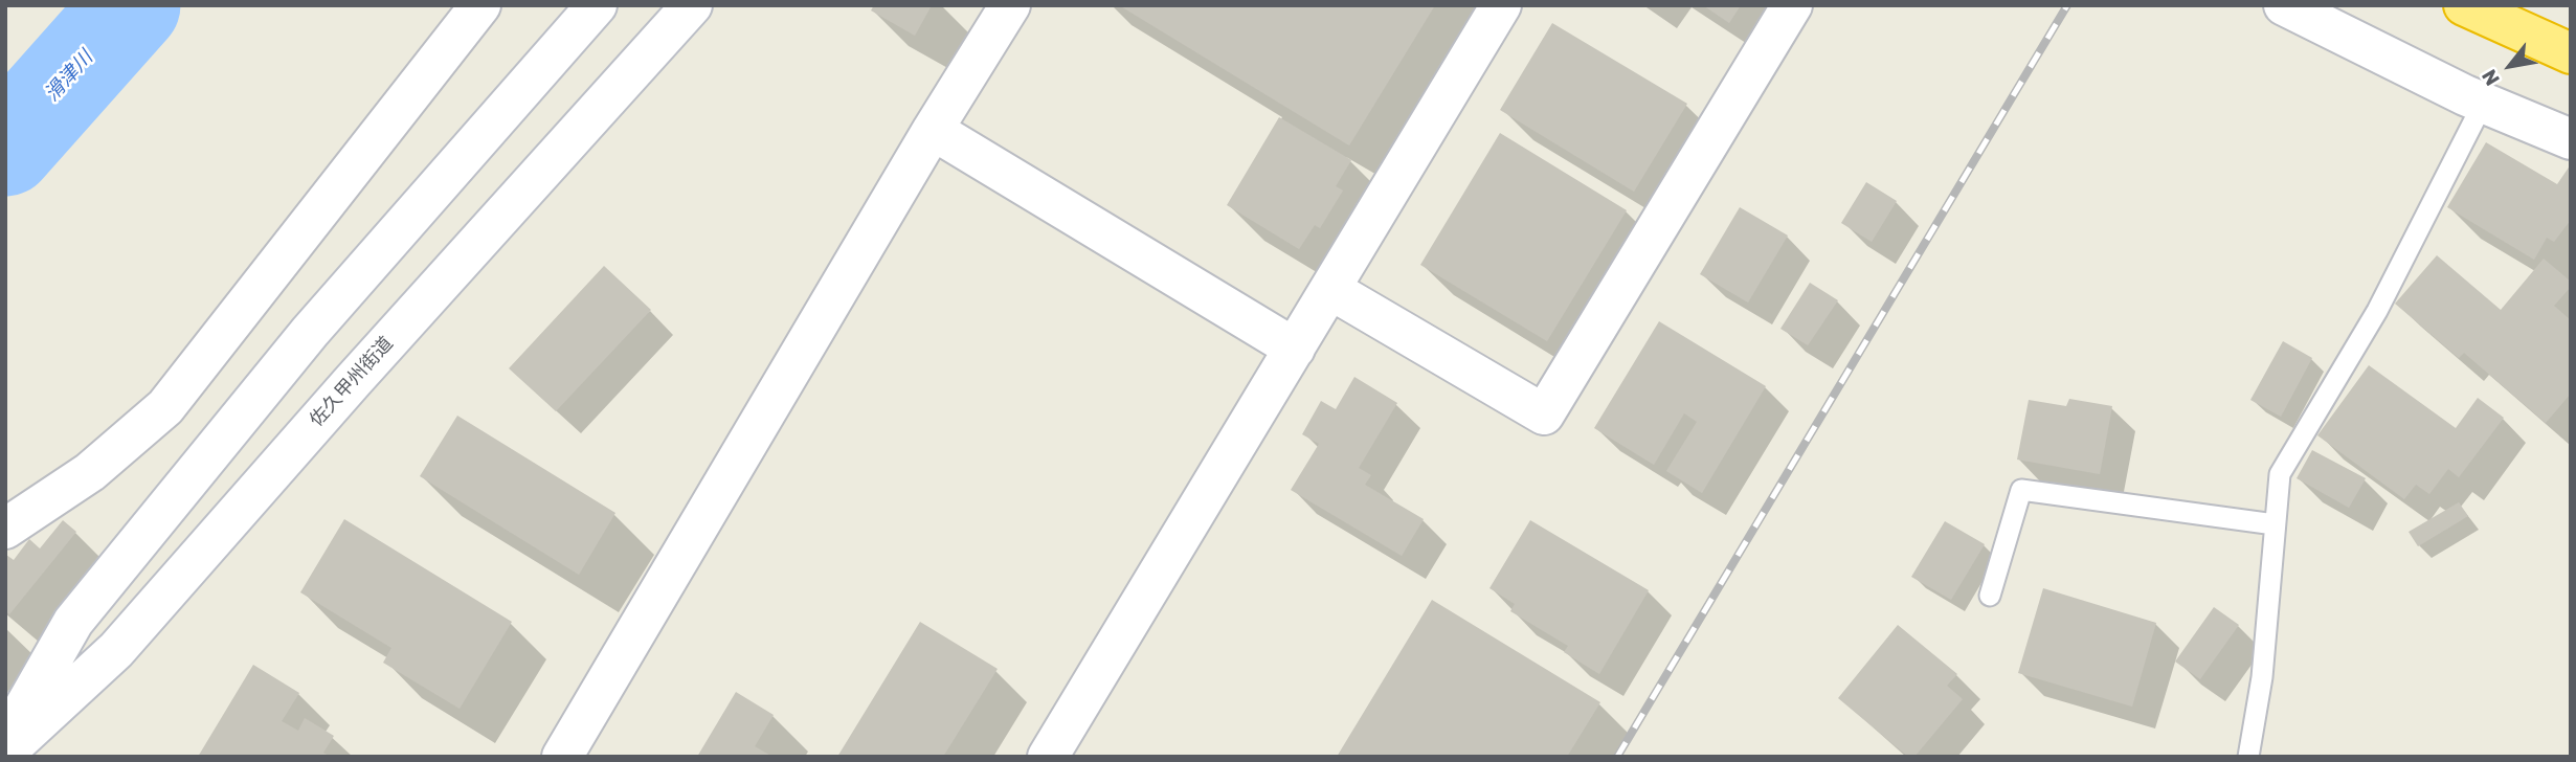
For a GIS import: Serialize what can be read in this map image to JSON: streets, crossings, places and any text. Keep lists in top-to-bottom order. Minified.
{"streets":{"street":["佐久甲州街道"]},"water":["滑津川"],"north":"bottom left"}
